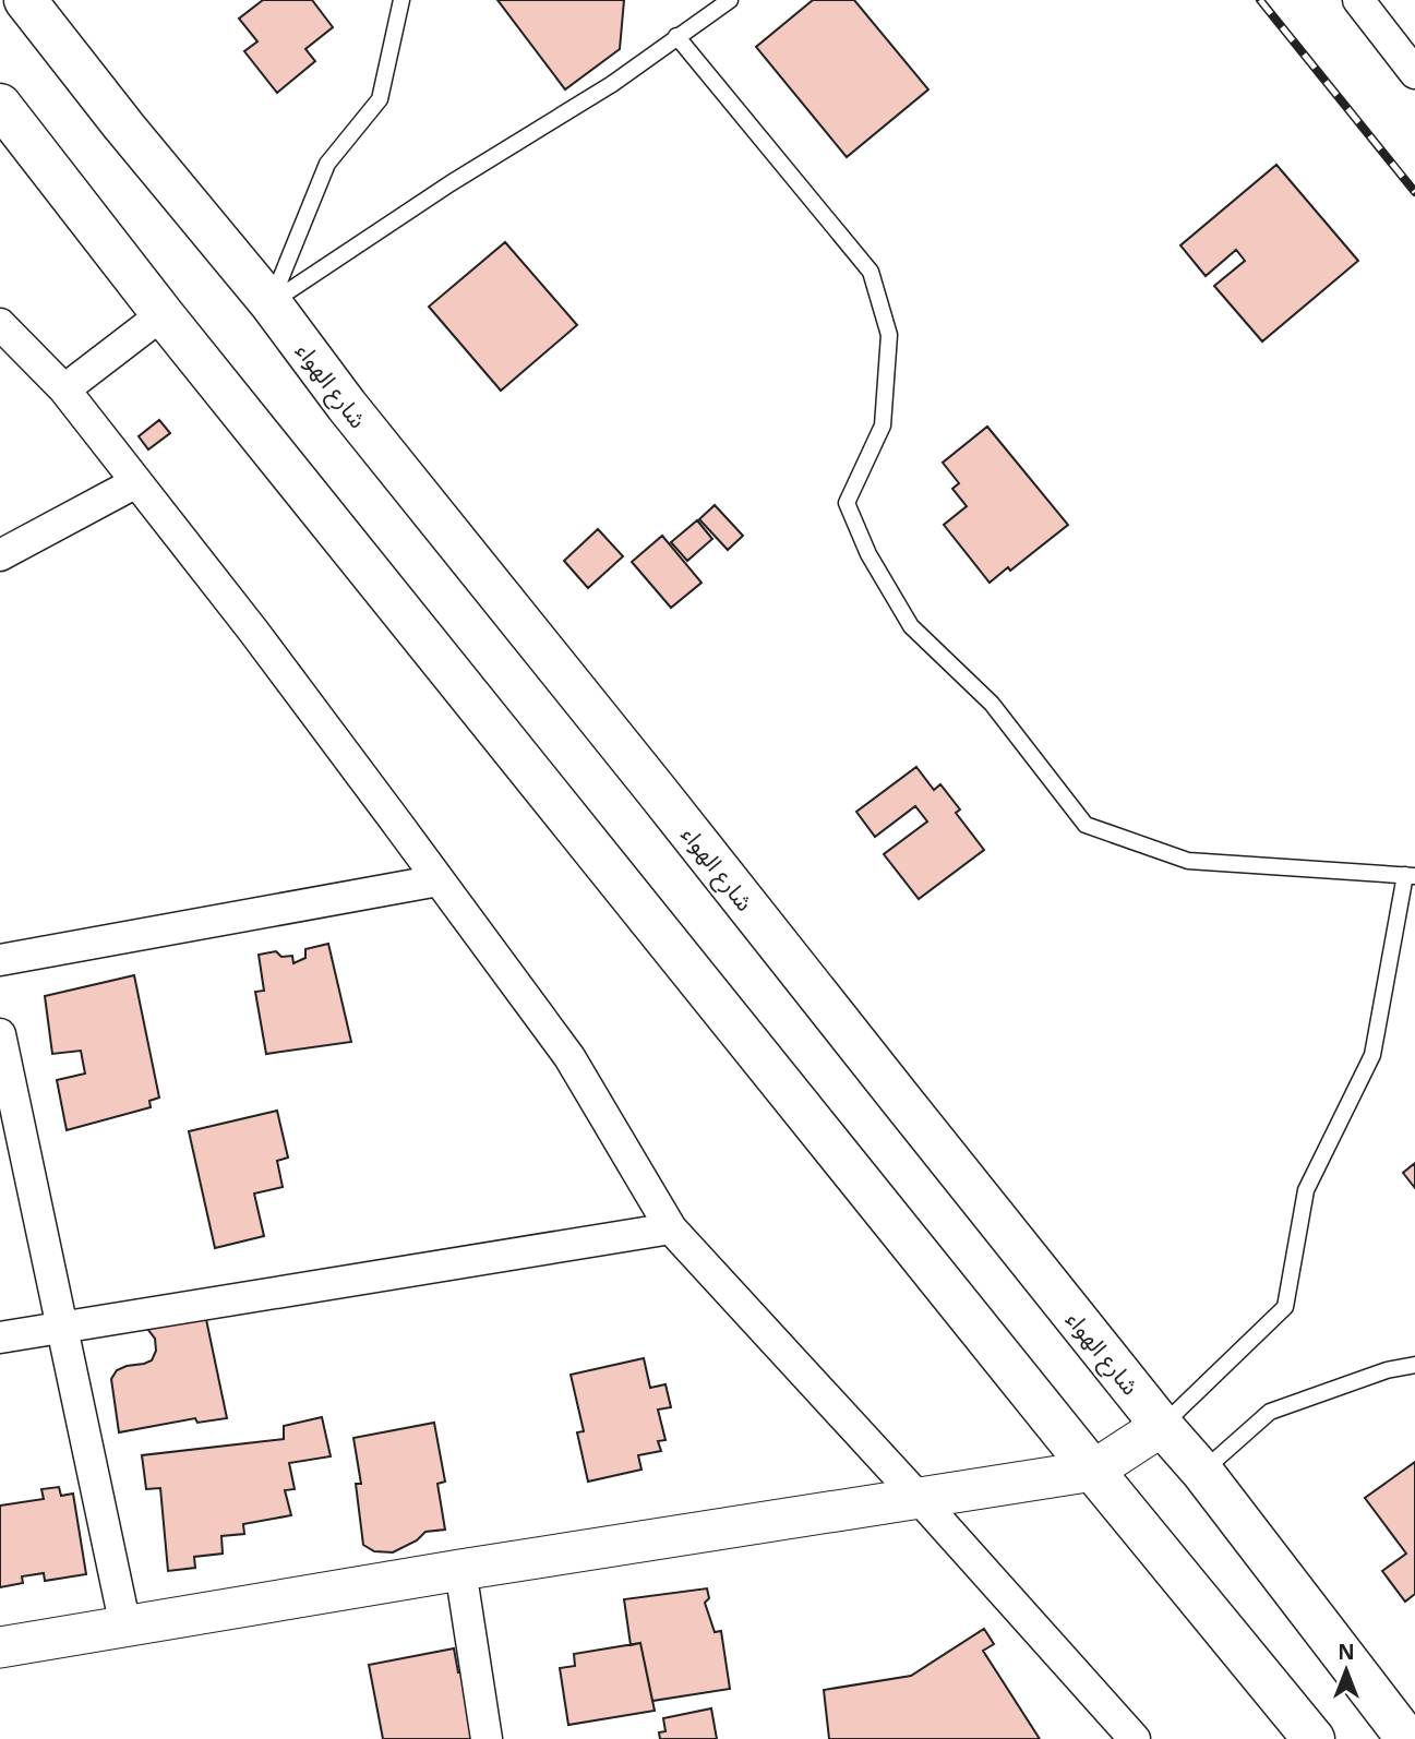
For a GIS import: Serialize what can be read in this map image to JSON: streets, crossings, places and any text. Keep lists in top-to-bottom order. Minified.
{"streets":{"main road":["شارع الهواء"]},"north":"top"}
